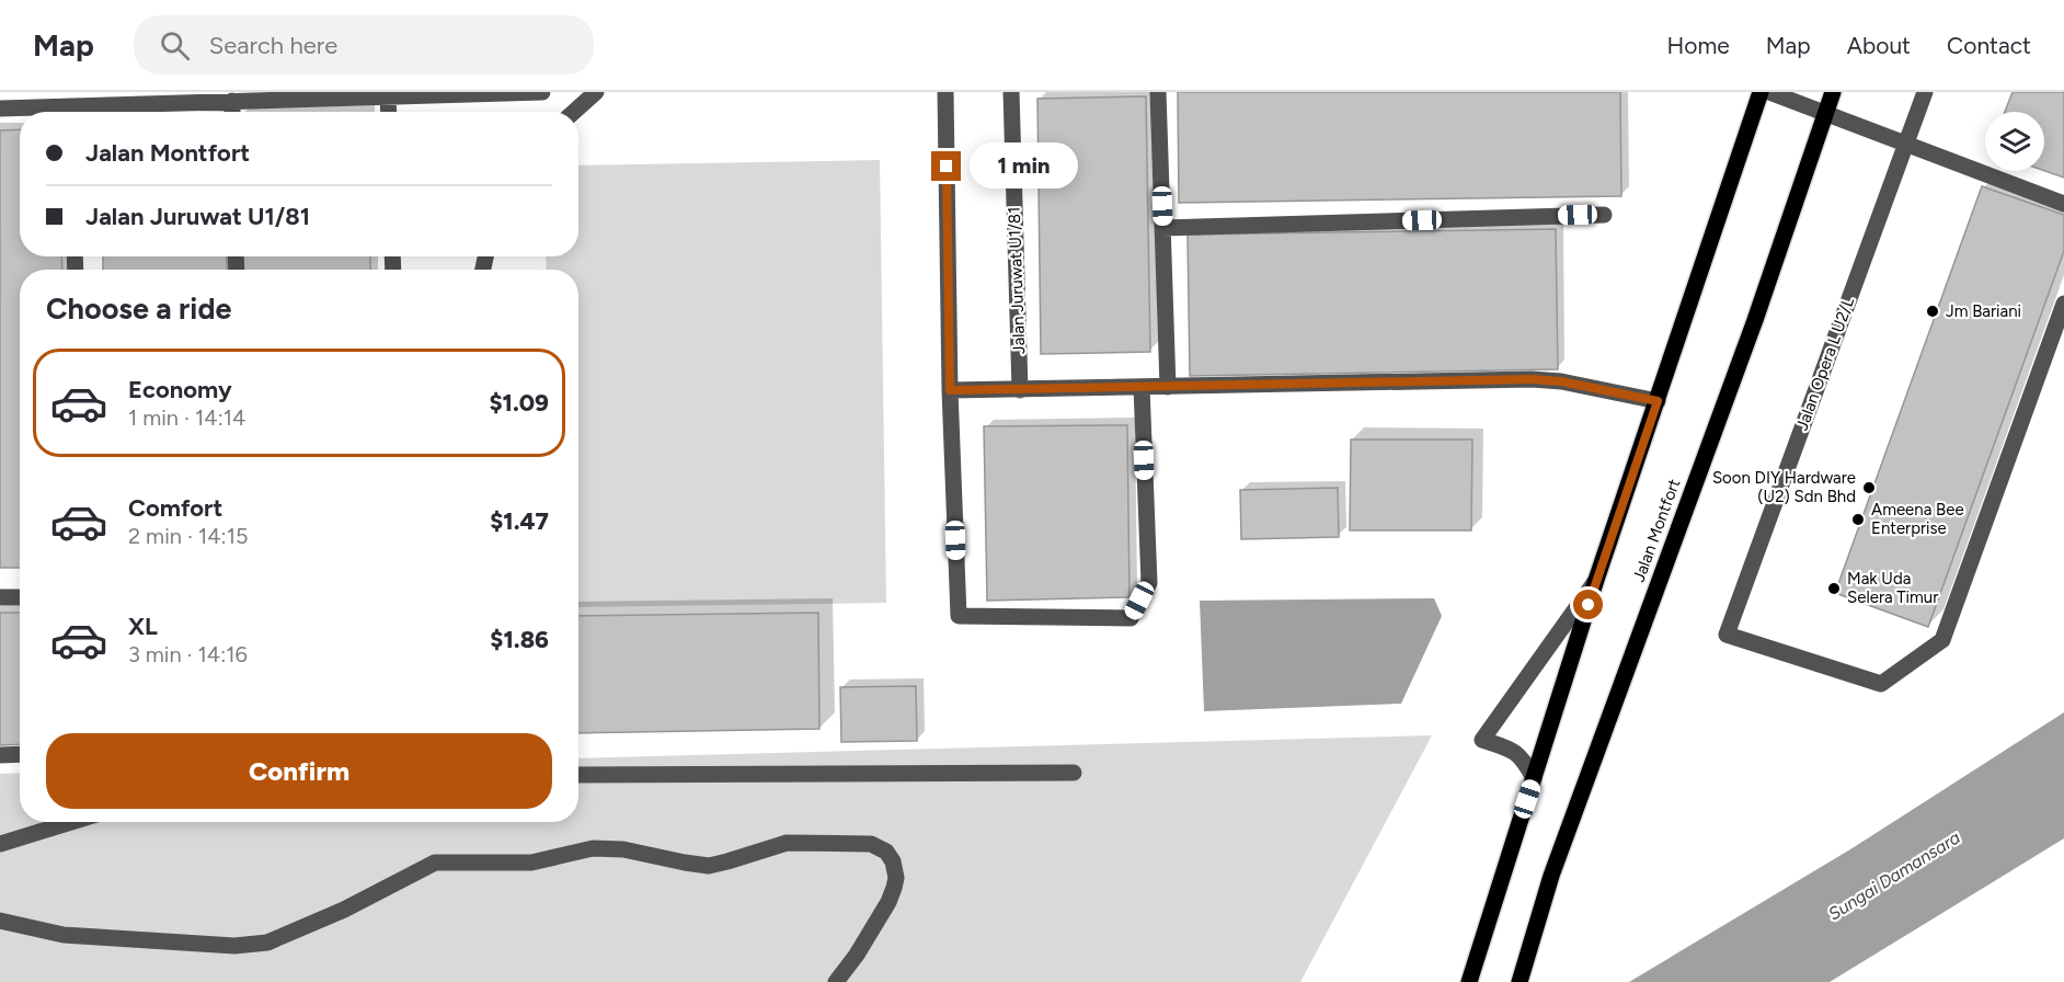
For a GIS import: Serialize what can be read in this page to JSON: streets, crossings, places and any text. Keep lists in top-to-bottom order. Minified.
{"streets":{"main road":["Jalan Montfort"],"street":["Jalan Juruwat U1/81","Jalan Opera L U2/L"]},"water":["Sungai Damansara"],"places":["Jm Bariani","Soon DIY Hardware (U2) Sdn Bhd","Ameena Bee Enterprise","Mak Uda Selera Timur"],"page":{"header":"Map","search":"Search here","nav":["Home","Map","About","Contact"],"banner":["Jalan Montfort","Jalan Juruwat U1/81"],"bubble":"1 min","heading":"Choose a ride","list":[{"name":"Economy","note":"1 min · 14:14","value":"$1.09"},{"name":"Comfort","note":"2 min · 14:15","value":"$1.47"},{"name":"XL","note":"3 min · 14:16","value":"$1.86"}],"buttons":"Confirm"}}
